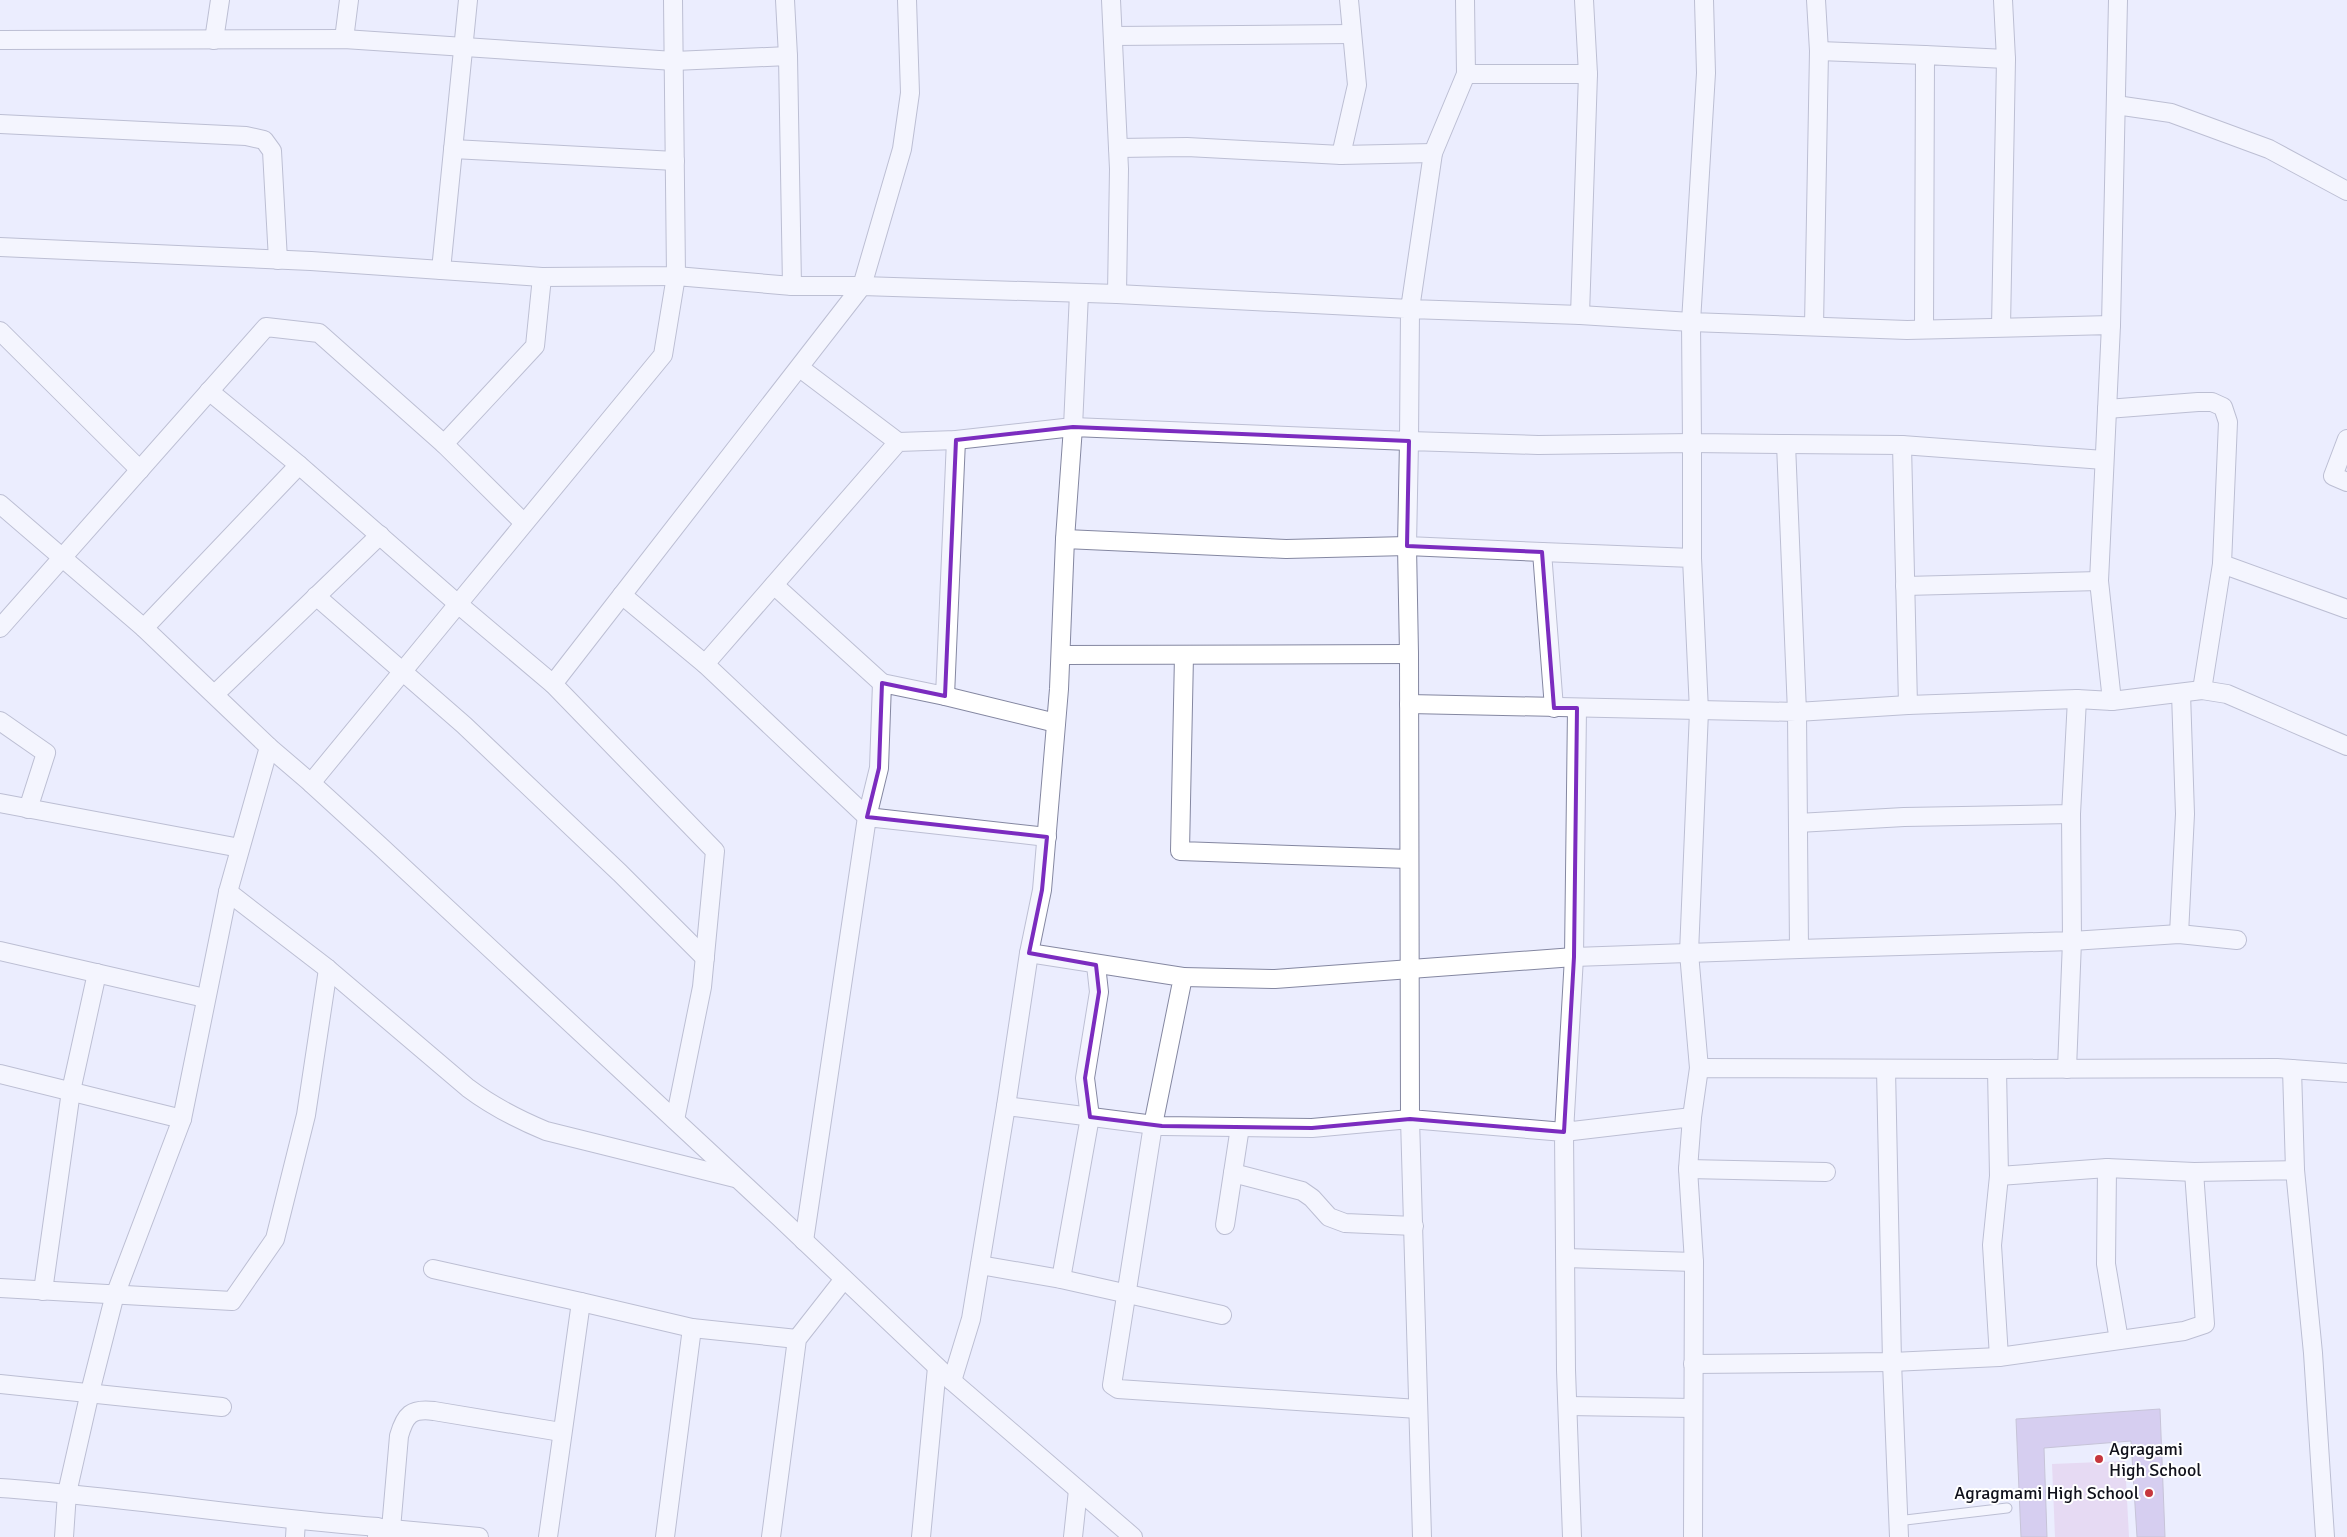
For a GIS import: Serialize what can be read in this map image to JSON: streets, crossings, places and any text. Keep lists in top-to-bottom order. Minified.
{"places":["Agragami High School","Agragmami High School"]}
